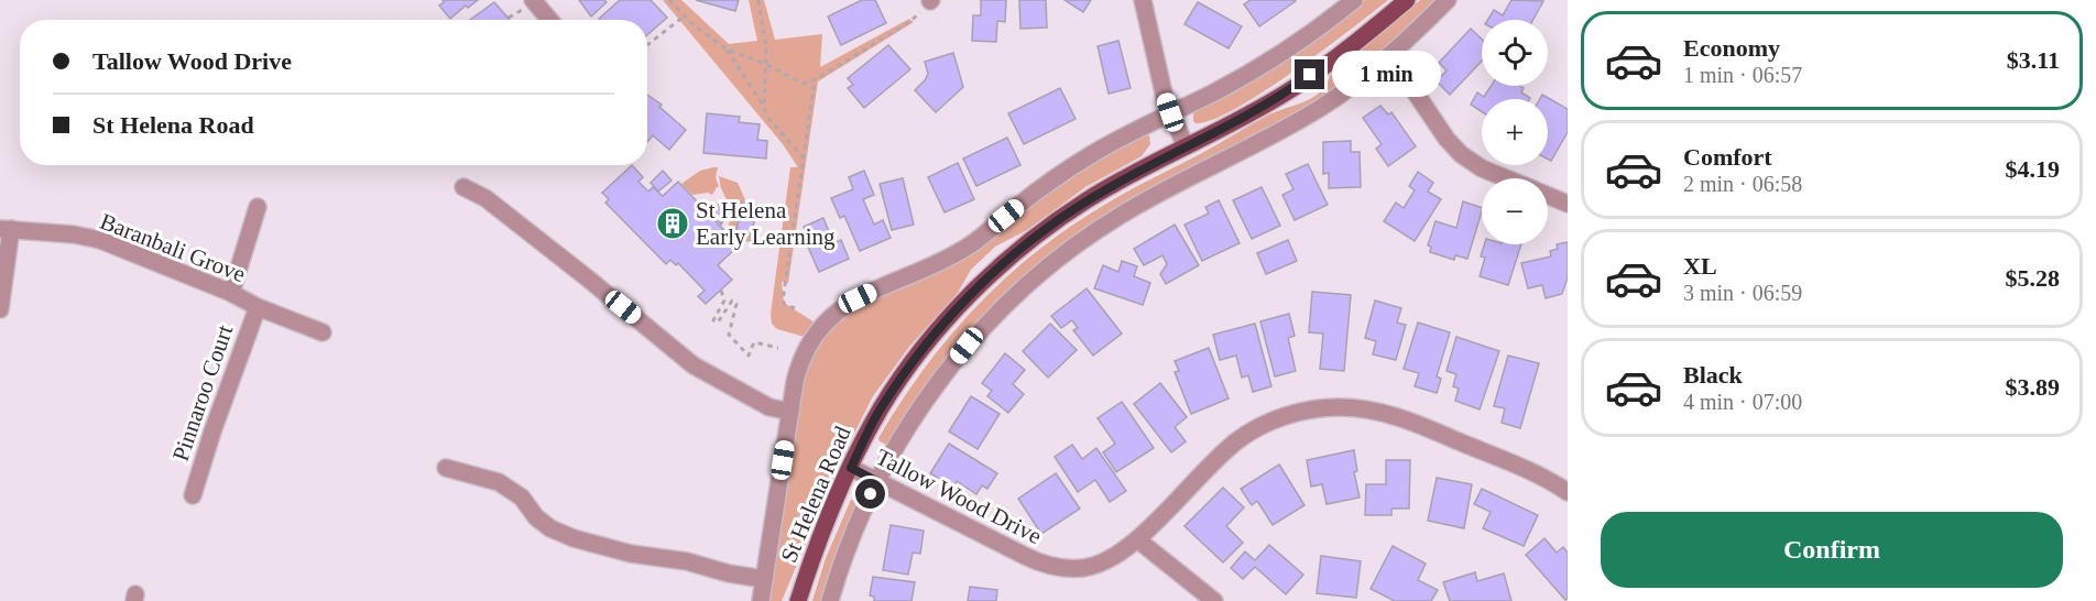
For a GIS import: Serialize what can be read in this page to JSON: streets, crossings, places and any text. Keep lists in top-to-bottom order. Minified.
{"streets":{"main road":["St Helena Road"],"street":["Baranbali Grove","Pinnaroo Court","Tallow Wood Drive"]},"crossings":[["Baranbali Grove","Pinnaroo Court"],["St Helena Road","Tallow Wood Drive"]],"places":{"building":["St Helena Early Learning"]},"page":{"list":[{"name":"Economy","note":"1 min · 06:57","value":"$3.11"},{"name":"Comfort","note":"2 min · 06:58","value":"$4.19"},{"name":"XL","note":"3 min · 06:59","value":"$5.28"},{"name":"Black","note":"4 min · 07:00","value":"$3.89"}],"map_buttons":["+","−"],"banner":["Tallow Wood Drive","St Helena Road"],"bubble":"1 min","buttons":"Confirm"}}
